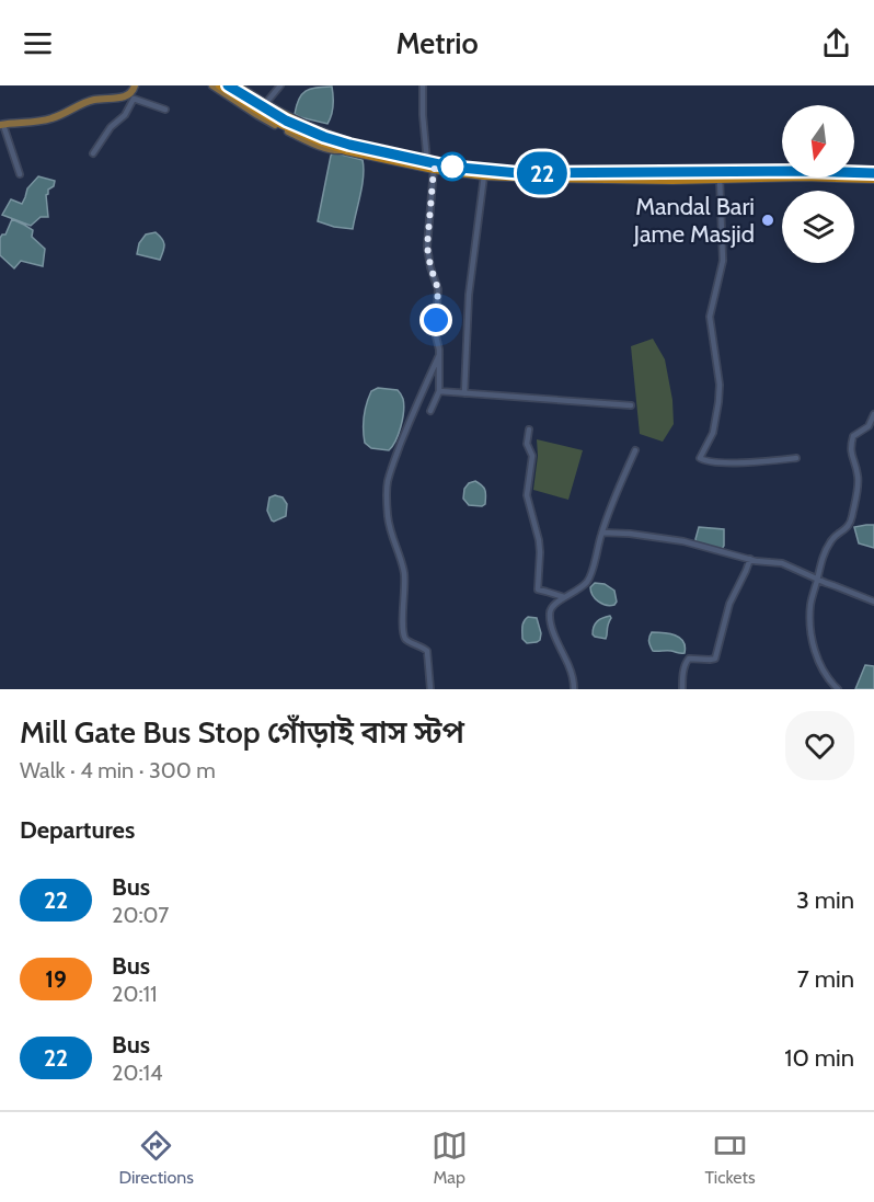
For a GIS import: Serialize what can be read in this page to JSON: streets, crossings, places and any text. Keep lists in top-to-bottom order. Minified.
{"places":["Mandal Bari Jame Masjid"],"lines":["bus line 22"],"north":"bottom","page":{"header":"Metrio","on_map":"22","heading":[["Mill Gate Bus Stop গোঁড়াই বাস স্টপ","Walk · 4 min · 300 m"],"Departures"],"list":[{"mark":"22","name":"Bus","note":"20:07","value":"3 min"},{"mark":"19","name":"Bus","note":"20:11","value":"7 min"},{"mark":"22","name":"Bus","note":"20:14","value":"10 min"}],"tabs":["Directions","Map","Tickets"]}}
